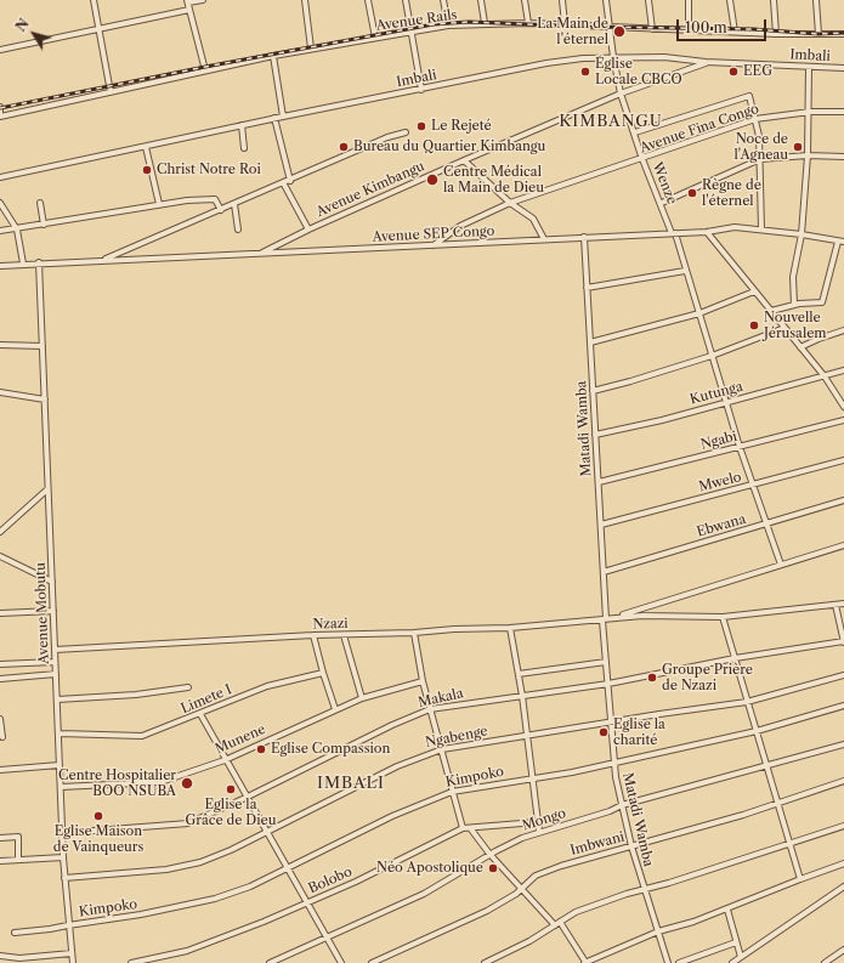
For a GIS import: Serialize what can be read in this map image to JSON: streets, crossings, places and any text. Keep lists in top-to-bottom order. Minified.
{"streets":{"street":["Avenue Rails","Imbali","Avenue Fina Congo","Wenze","Avenue Kimbangu","Avenue SEP Congo","Kutunga","Matadi Wamba","Ngabi","Mwelo","Ebwana","Avenue Mobutu","Nzazi","Makala","Limete I","Ngabenge","Munene","Kimpoko","Mongo","Imbwani","Bolobo"]},"crossings":[["Avenue Rails","Wenze"],["Imbali","Wenze"],["Imbali","Avenue Kimbangu"],["Avenue Fina Congo","Wenze"],["Avenue Fina Congo","Avenue SEP Congo"],["Wenze","Avenue Kimbangu"],["Wenze","Avenue SEP Congo"],["Wenze","Kutunga"],["Wenze","Ngabi"],["Wenze","Mwelo"],["Wenze","Ebwana"],["Avenue Kimbangu","Avenue SEP Congo"],["Avenue SEP Congo","Matadi Wamba"],["Avenue SEP Congo","Avenue Mobutu"],["Kutunga","Matadi Wamba"],["Matadi Wamba","Ngabi"],["Matadi Wamba","Mwelo"],["Matadi Wamba","Ebwana"],["Matadi Wamba","Nzazi"],["Matadi Wamba","Makala"],["Matadi Wamba","Ngabenge"],["Matadi Wamba","Kimpoko"],["Matadi Wamba","Mongo"],["Matadi Wamba","Imbwani"],["Avenue Mobutu","Nzazi"],["Avenue Mobutu","Makala"],["Avenue Mobutu","Limete I"],["Avenue Mobutu","Ngabenge"],["Avenue Mobutu","Munene"],["Avenue Mobutu","Kimpoko"]],"districts":["KIMBANGU","IMBALI"],"places":["La Main de l'éternel","Église Locale CBCO","EEG","Le Rejeté","Bureau du Quartier Kimbangu","Noce de l'Agneau","Christ Notre Roi","Centre Médical la Main de Dieu","Règne de l'éternel","Nouvelle Jérusalem","Groupe Prière de Nzazi","Eglise la charité","Eglise Compassion","Centre Hospitalier BOO NSUBA","Eglise la Grâce de Dieu","Eglise Maison de Vainqueurs","Néo Apostolique"],"scale_bar":"100 m","north":"top left"}
